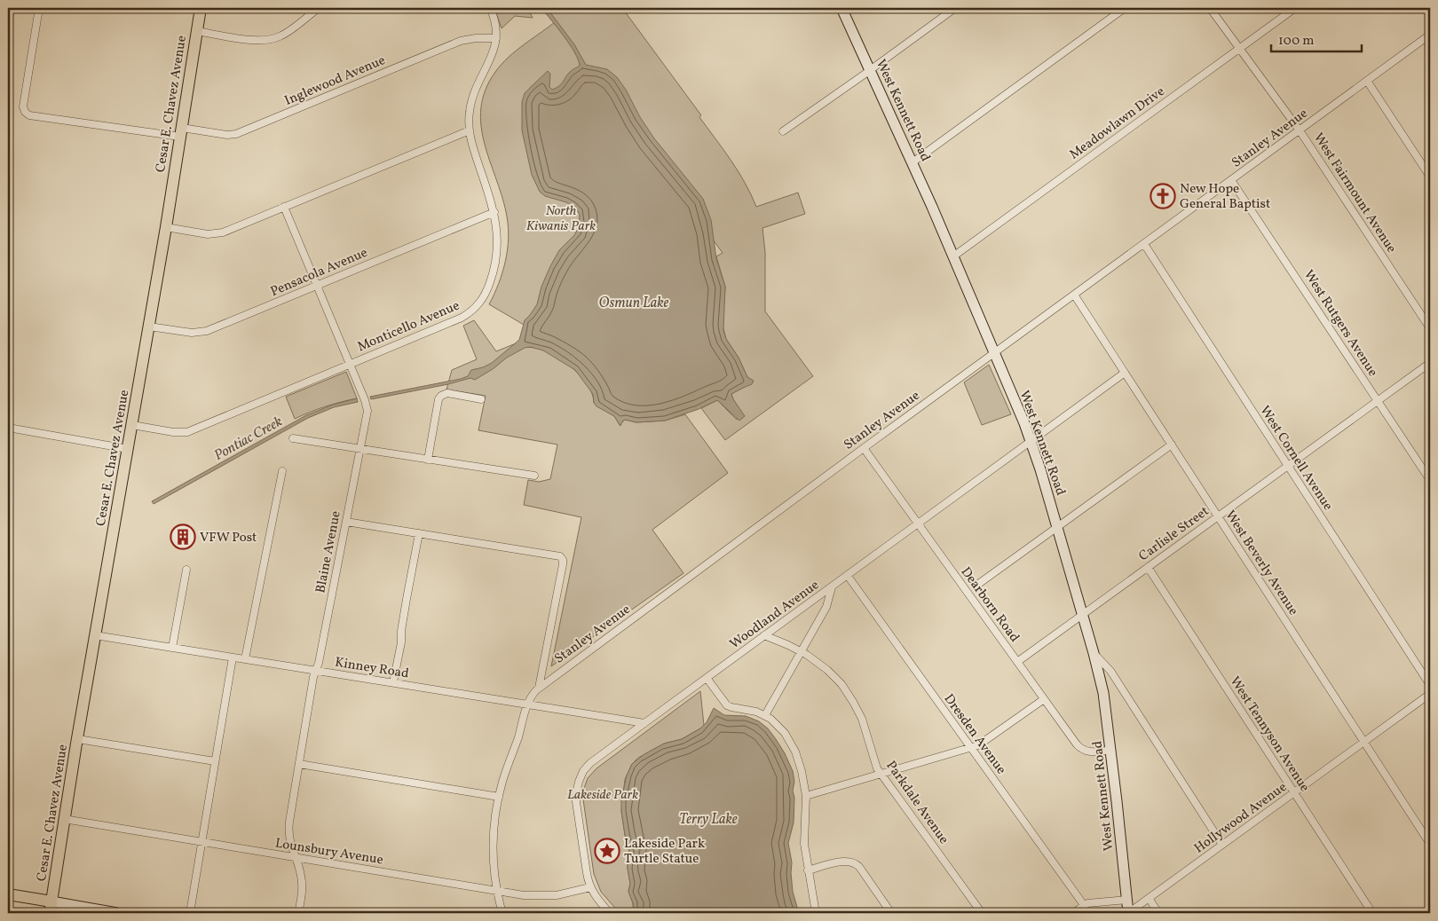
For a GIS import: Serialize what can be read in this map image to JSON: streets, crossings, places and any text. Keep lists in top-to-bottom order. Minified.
{"streets":{"main road":["Cesar E. Chavez Avenue"],"street":["Inglewood Avenue","West Kennett Road","Meadowlawn Drive","Stanley Avenue","West Fairmount Avenue","Pensacola Avenue","West Rutgers Avenue","Monticello Avenue","West Cornell Avenue","Carlisle Street","Blaine Avenue","West Beverly Avenue","Dearborn Road","Woodland Avenue","Kinney Road","Dresden Avenue","West Tennyson Avenue","Parkdale Avenue","Hollywood Avenue","Lounsbury Avenue"]},"crossings":[["Inglewood Avenue","Cesar E. Chavez Avenue"],["Inglewood Avenue","Monticello Avenue"],["Cesar E. Chavez Avenue","Pensacola Avenue"],["Cesar E. Chavez Avenue","Monticello Avenue"],["Cesar E. Chavez Avenue","Kinney Road"],["Cesar E. Chavez Avenue","Lounsbury Avenue"],["West Kennett Road","Meadowlawn Drive"],["West Kennett Road","Stanley Avenue"],["West Kennett Road","Carlisle Street"],["West Kennett Road","Dearborn Road"],["West Kennett Road","Woodland Avenue"],["West Kennett Road","Hollywood Avenue"],["Meadowlawn Drive","West Fairmount Avenue"],["Stanley Avenue","West Fairmount Avenue"],["Stanley Avenue","West Rutgers Avenue"],["Stanley Avenue","West Cornell Avenue"],["Stanley Avenue","West Beverly Avenue"],["Stanley Avenue","Dearborn Road"],["Stanley Avenue","Kinney Road"],["Stanley Avenue","Lounsbury Avenue"],["Pensacola Avenue","Monticello Avenue"],["Pensacola Avenue","Blaine Avenue"],["West Rutgers Avenue","Carlisle Street"],["Monticello Avenue","Blaine Avenue"],["West Cornell Avenue","Carlisle Street"],["Carlisle Street","West Beverly Avenue"],["Carlisle Street","Dearborn Road"],["Carlisle Street","West Tennyson Avenue"],["Blaine Avenue","Kinney Road"],["Blaine Avenue","Lounsbury Avenue"],["West Beverly Avenue","Woodland Avenue"],["West Beverly Avenue","Hollywood Avenue"],["Dearborn Road","Woodland Avenue"],["Woodland Avenue","Kinney Road"],["Woodland Avenue","Dresden Avenue"],["Woodland Avenue","Parkdale Avenue"],["Woodland Avenue","Lounsbury Avenue"],["West Tennyson Avenue","Hollywood Avenue"]],"water":["Osmun Lake","Pontiac Creek","Terry Lake"],"parks":["North Kiwanis Park","Lakeside Park"],"places":{"church":["New Hope General Baptist"],"building":["VFW Post"],"place":["Lakeside Park Turtle Statue"]},"scale_bar":"100 m"}
